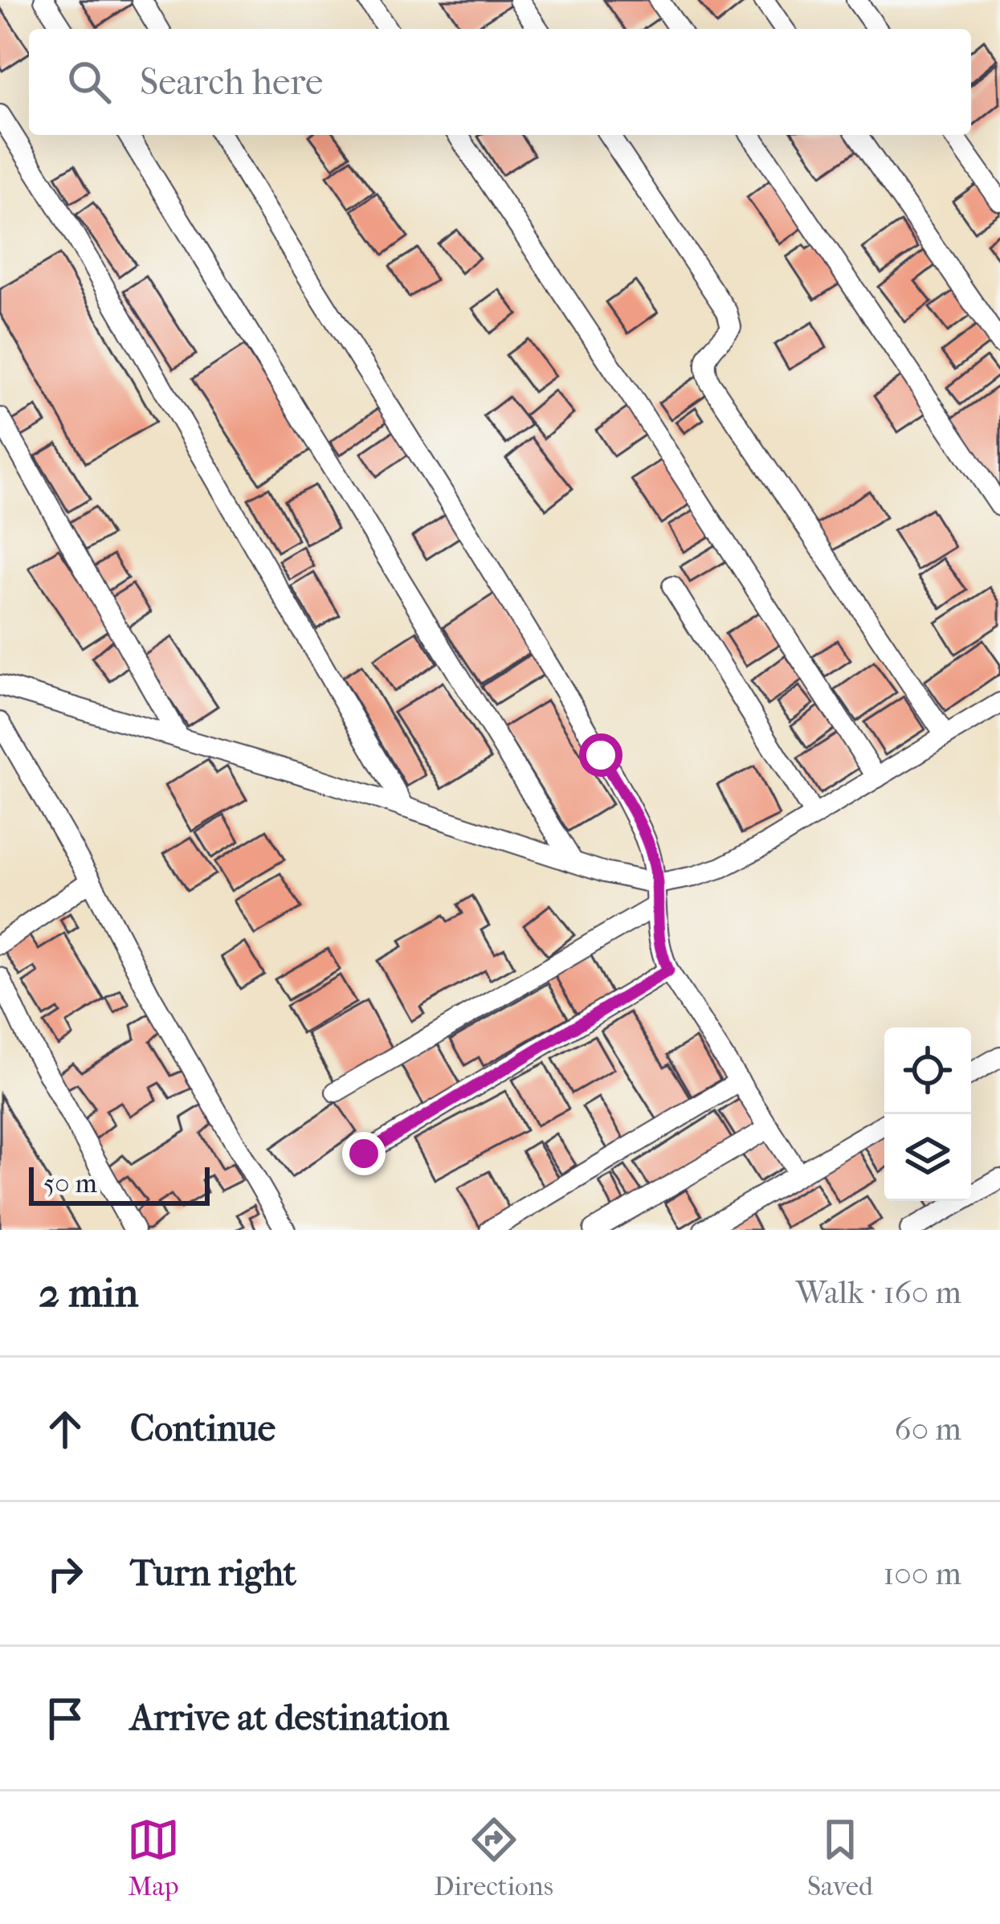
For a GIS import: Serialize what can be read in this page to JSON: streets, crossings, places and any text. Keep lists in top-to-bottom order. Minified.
{"scale_bar":"50 m","page":{"search":"Search here","scale":"50 m","heading":["2 min","Walk · 160 m"],"list":[["Continue","60 m"],["Turn right","100 m"],"Arrive at destination"],"nav":["Map","Directions","Saved"]}}
